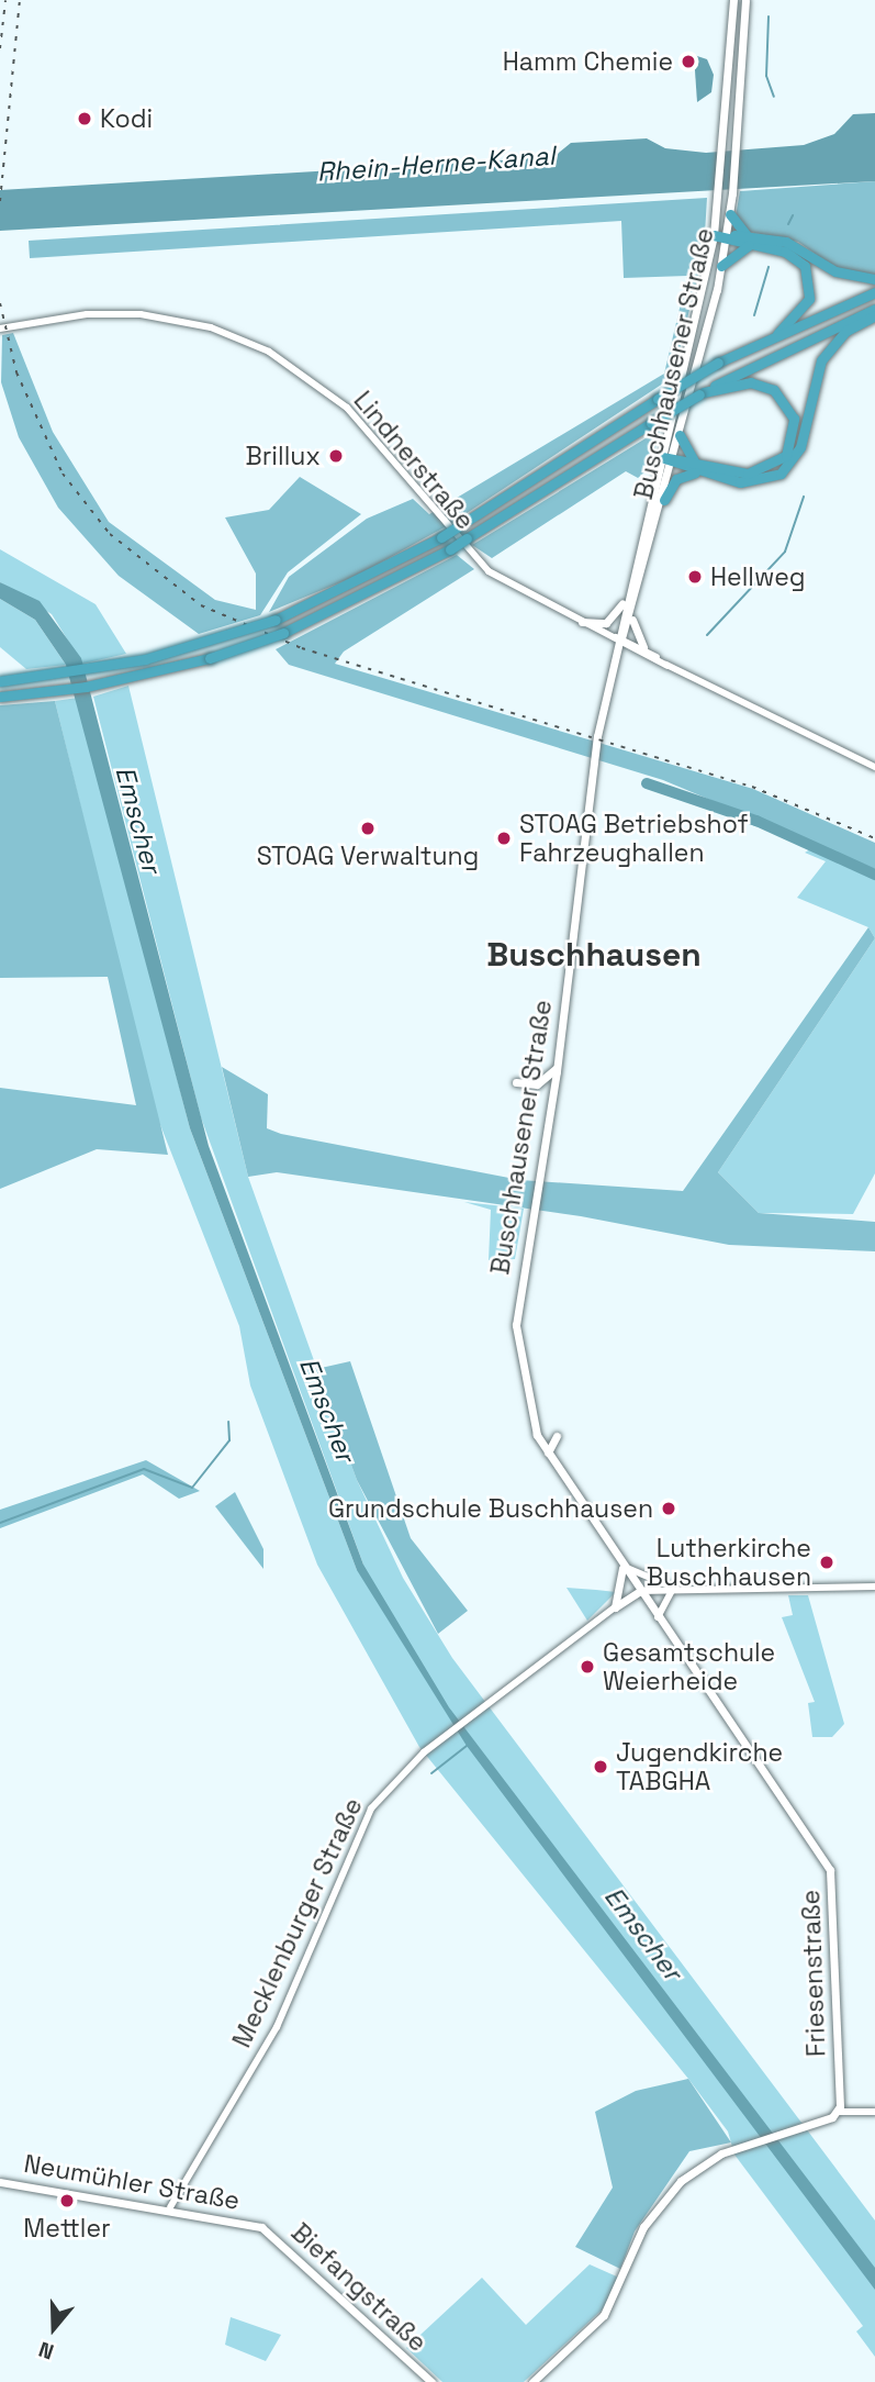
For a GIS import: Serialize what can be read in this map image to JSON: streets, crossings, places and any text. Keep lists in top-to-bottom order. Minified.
{"streets":{"main road":["Buschhausener Straße","Mecklenburger Straße","Friesenstraße","Neumühler Straße","Biefangstraße"],"street":["Lindnerstraße"]},"crossings":[["Buschhausener Straße","Lindnerstraße"],["Buschhausener Straße","Friesenstraße"],["Mecklenburger Straße","Friesenstraße"],["Mecklenburger Straße","Neumühler Straße"],["Neumühler Straße","Biefangstraße"]],"districts":["Buschhausen"],"water":["Rhein-Herne-Kanal","Emscher"],"places":["Hamm Chemie","Kodi","Brillux","Hellweg","STOAG Verwaltung","STOAG Betriebshof Fahrzeughallen","Grundschule Buschhausen","Lutherkirche Buschhausen","Gesamtschule Weierheide","Jugendkirche TABGHA","Mettler"],"north":"bottom"}
